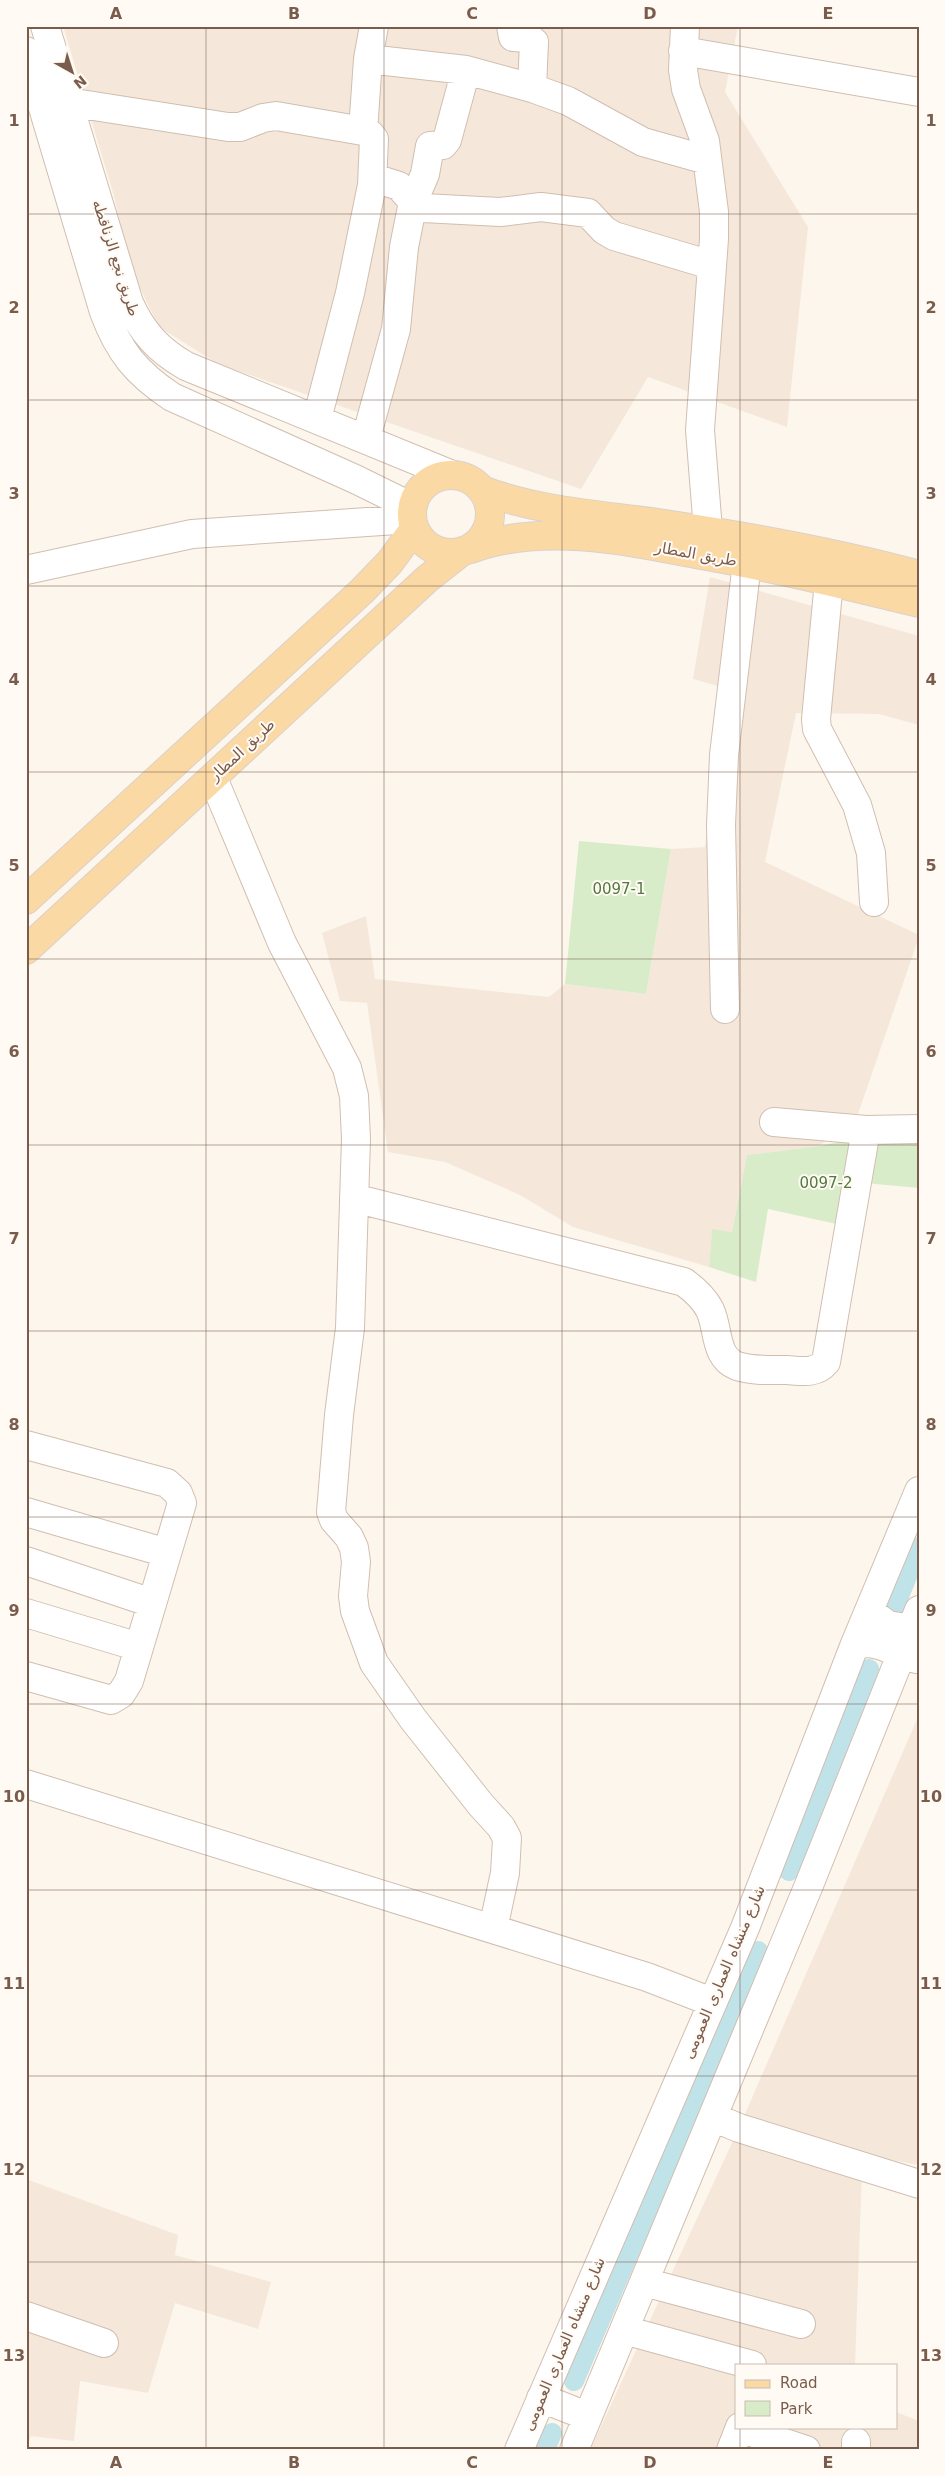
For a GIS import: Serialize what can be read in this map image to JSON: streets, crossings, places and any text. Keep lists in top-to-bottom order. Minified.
{"streets":{"main road":["طريق المطار"],"street":["طريق نجع الزناقطه","شارع منشاه العمارى العمومى"]},"crossings":[["طريق نجع الزناقطه","طريق المطار"]],"parks":["0097-1","0097-2"],"legend":["Road","Park"],"north":"bottom right","grid":{"columns":["A","B","C","D","E"],"rows":["1","2","3","4","5","6","7","8","9","10","11","12","13"]}}
